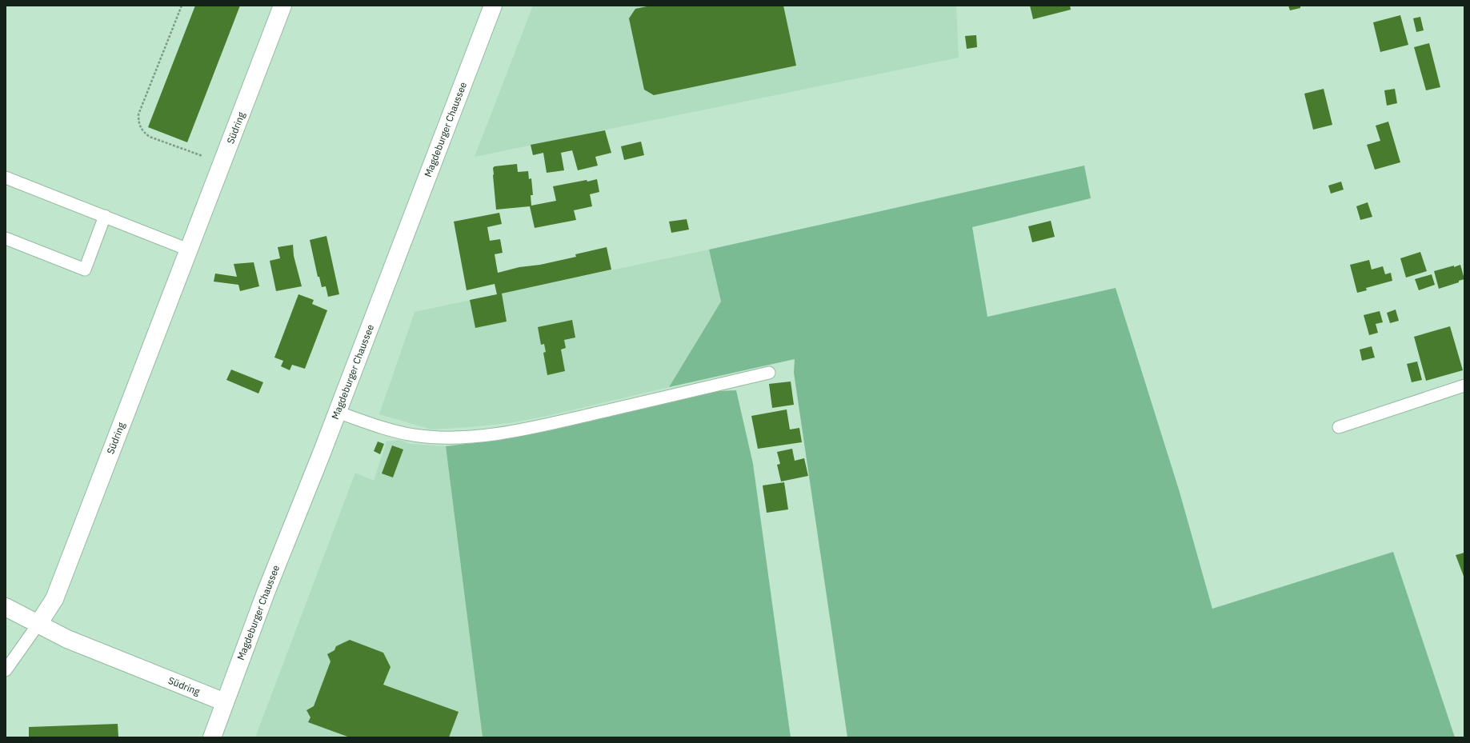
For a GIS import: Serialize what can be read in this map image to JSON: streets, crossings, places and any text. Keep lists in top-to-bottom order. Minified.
{"streets":{"street":["Südring","Magdeburger Chaussee"]},"crossings":[["Südring","Magdeburger Chaussee"]]}
